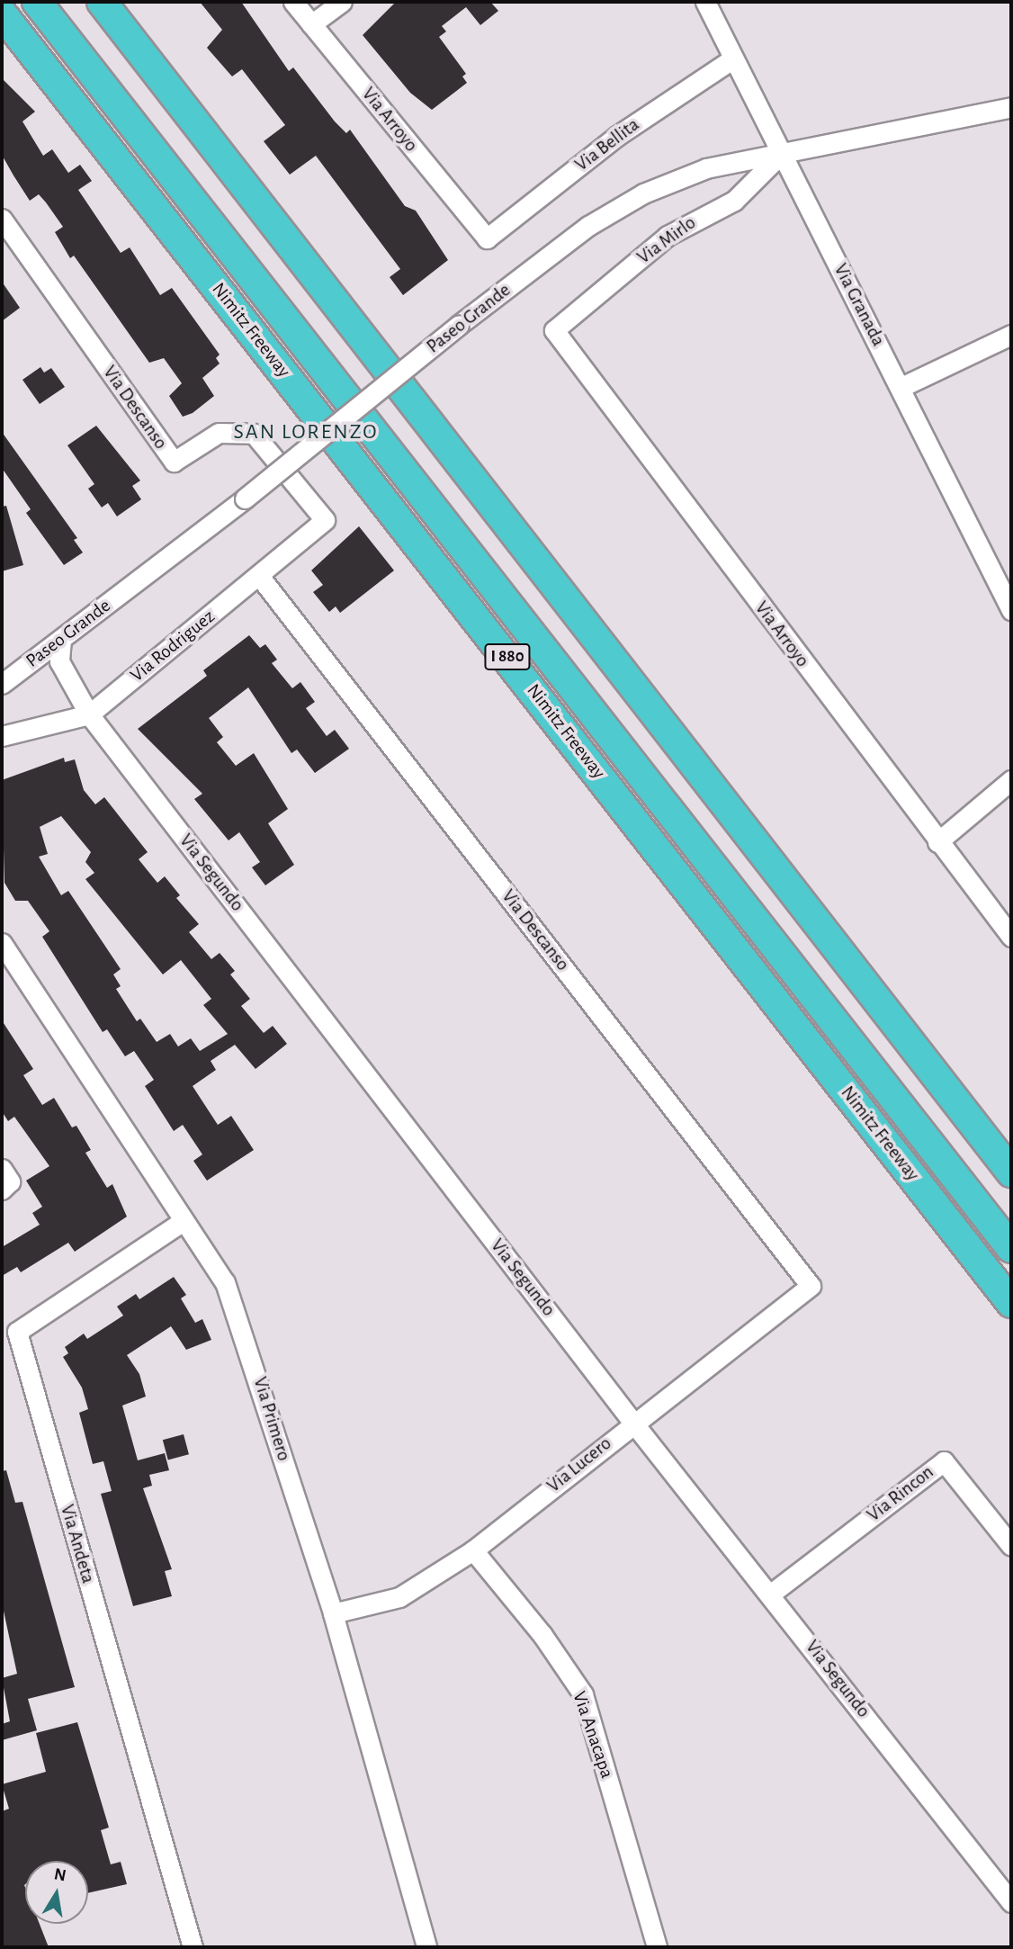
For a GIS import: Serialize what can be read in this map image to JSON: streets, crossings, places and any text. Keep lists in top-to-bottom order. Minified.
{"streets":{"highway":["Nimitz Freeway","I 880"],"street":["Via Arroyo","Via Bellita","Via Mirlo","Via Granada","Paseo Grande","Via Descanso","Via Rodriguez","Via Segundo","Via Primero","Via Lucero","Via Rincon","Via Andeta","Via Anacapa"]},"crossings":[["Via Arroyo","Via Bellita"],["Via Arroyo","Via Mirlo"],["Via Bellita","Via Granada"],["Via Mirlo","Via Granada"],["Via Mirlo","Paseo Grande"],["Via Granada","Paseo Grande"],["Paseo Grande","Via Segundo"],["Via Descanso","Via Rodriguez"],["Via Descanso","Via Lucero"],["Via Rodriguez","Via Segundo"],["Via Segundo","Via Lucero"],["Via Segundo","Via Rincon"],["Via Primero","Via Lucero"],["Via Primero","Via Andeta"],["Via Lucero","Via Anacapa"]],"districts":["SAN LORENZO"],"north":"top"}
